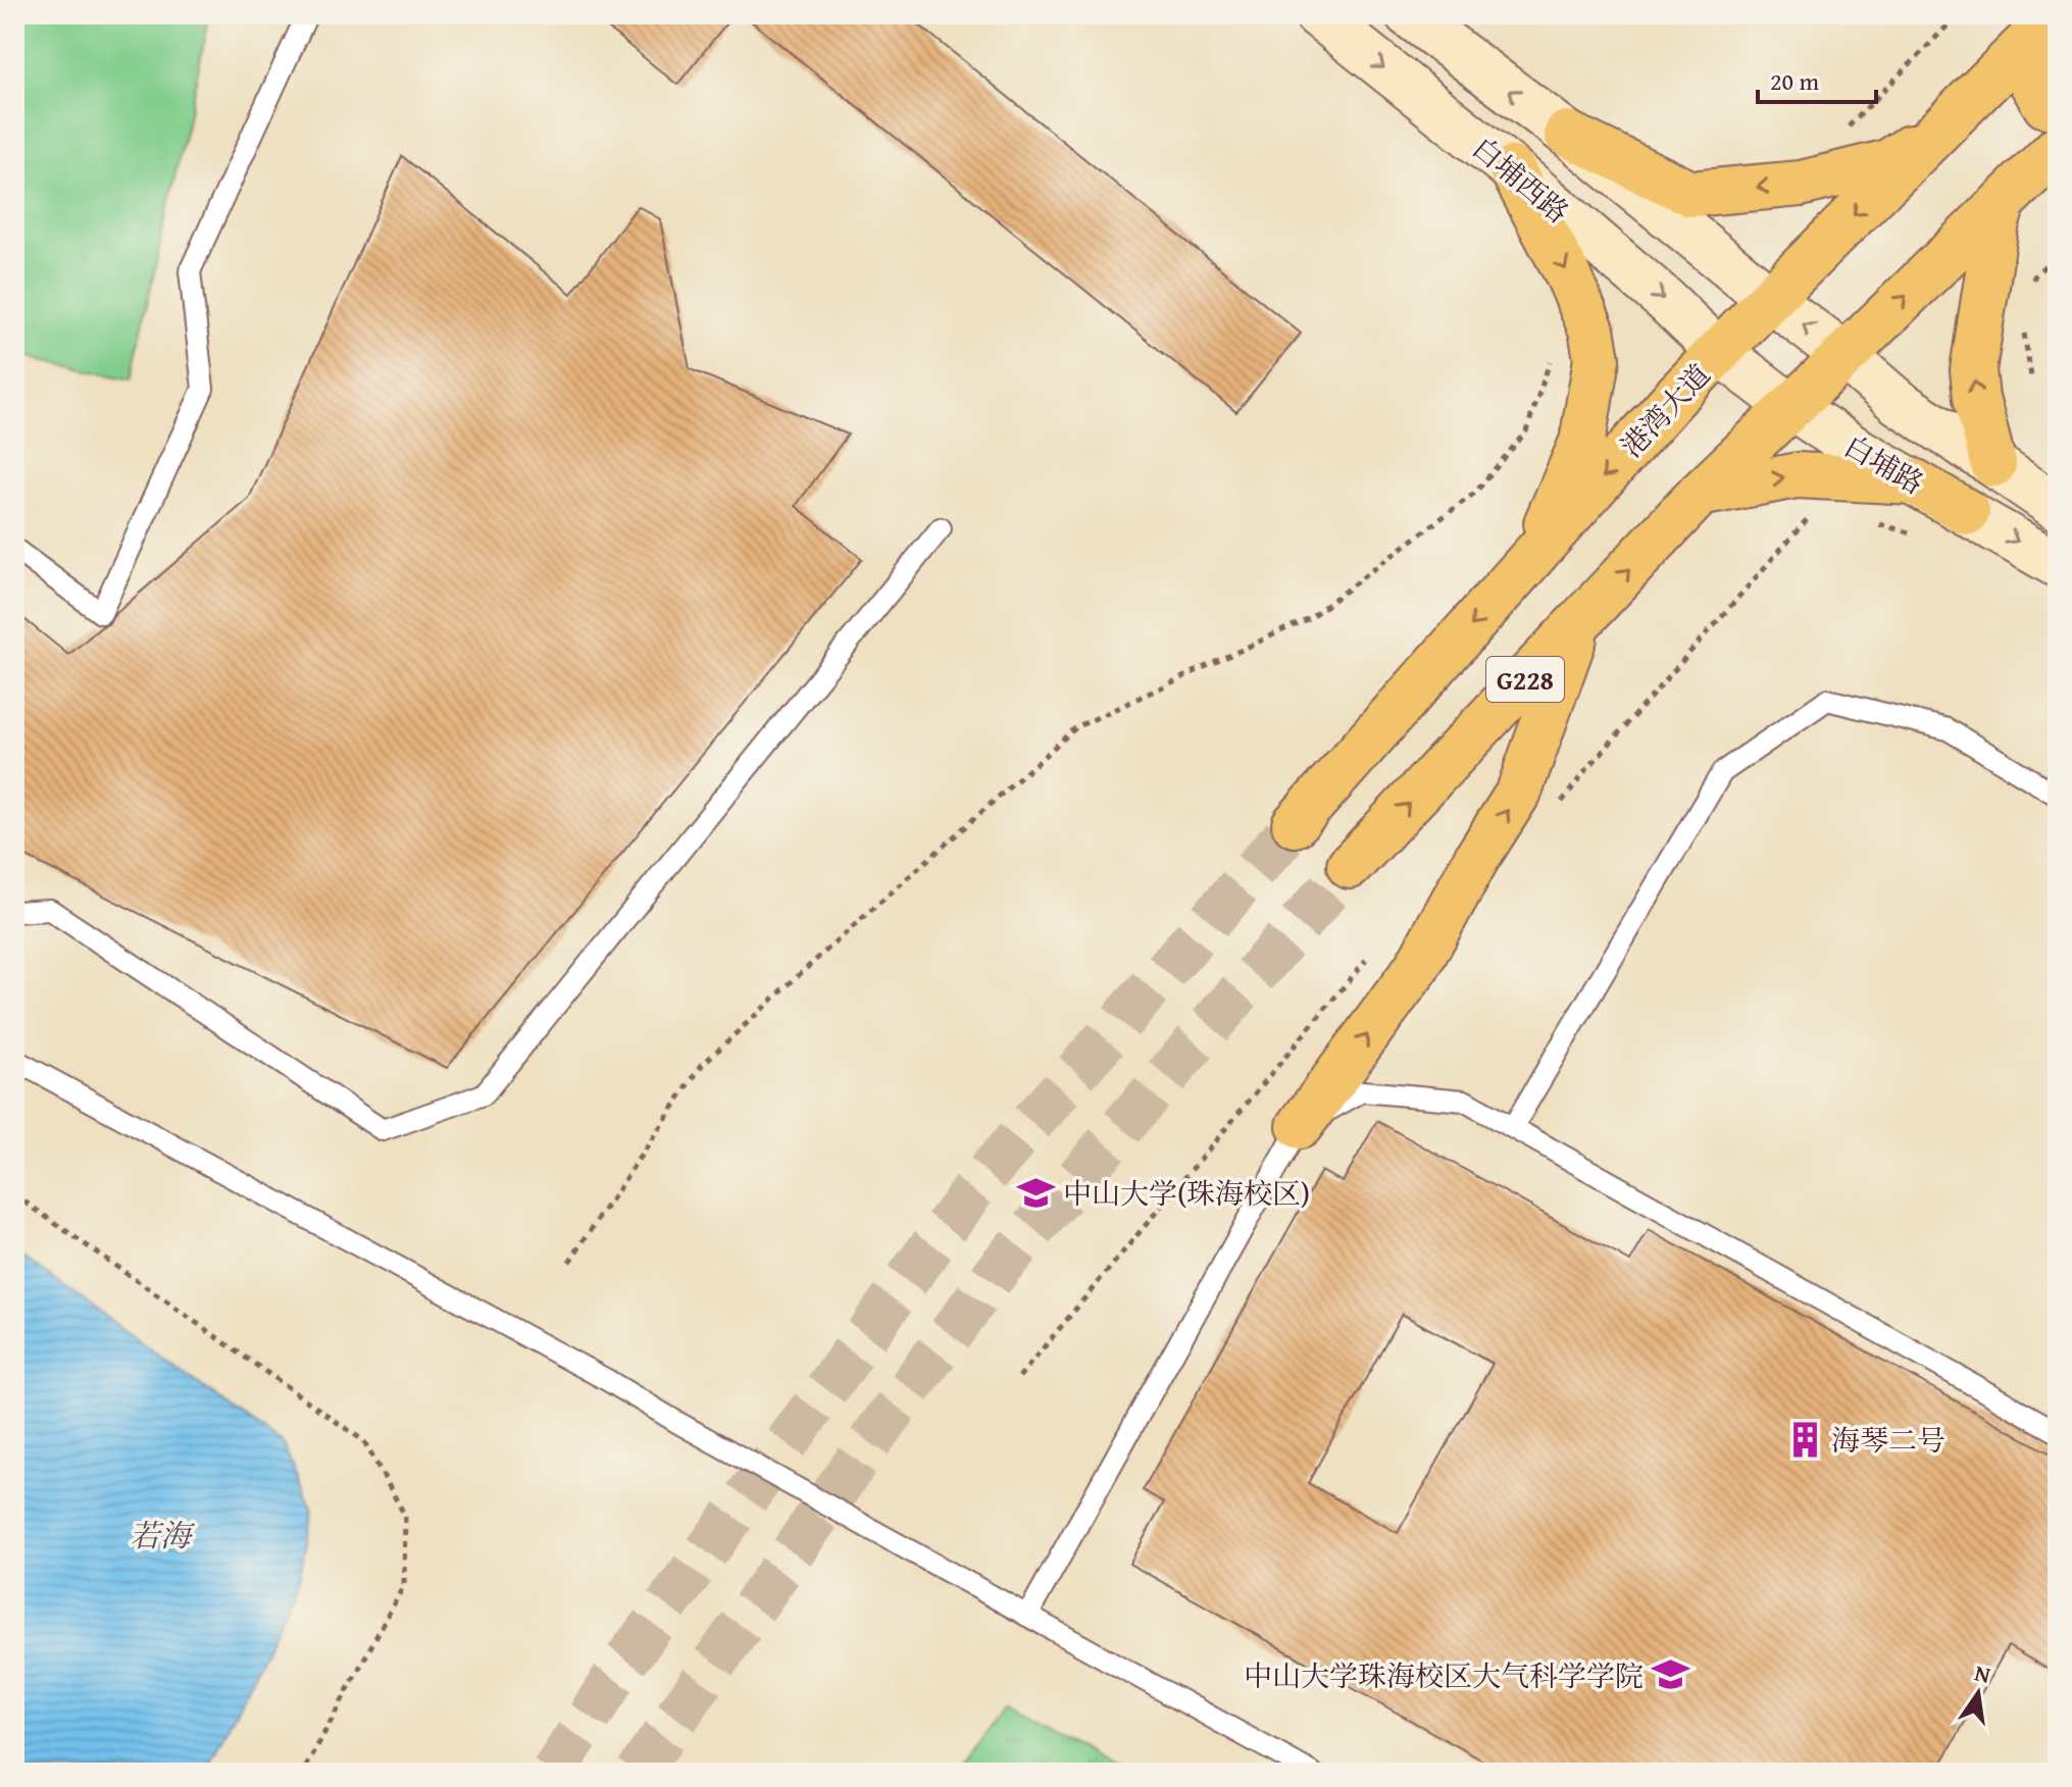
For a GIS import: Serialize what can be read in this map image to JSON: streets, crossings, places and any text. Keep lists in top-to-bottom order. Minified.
{"streets":{"highway":["港湾大道","G228"],"main road":["白埔西路","白埔路"]},"crossings":[["白埔西路","港湾大道"],["白埔西路","白埔路"],["港湾大道","白埔路"],["白埔路","G228"]],"water":["若海"],"places":{"school or university":["中山大学(珠海校区)","中山大学珠海校区大气科学学院"],"building":["海琴二号"]},"scale_bar":"20 m","north":"top"}
